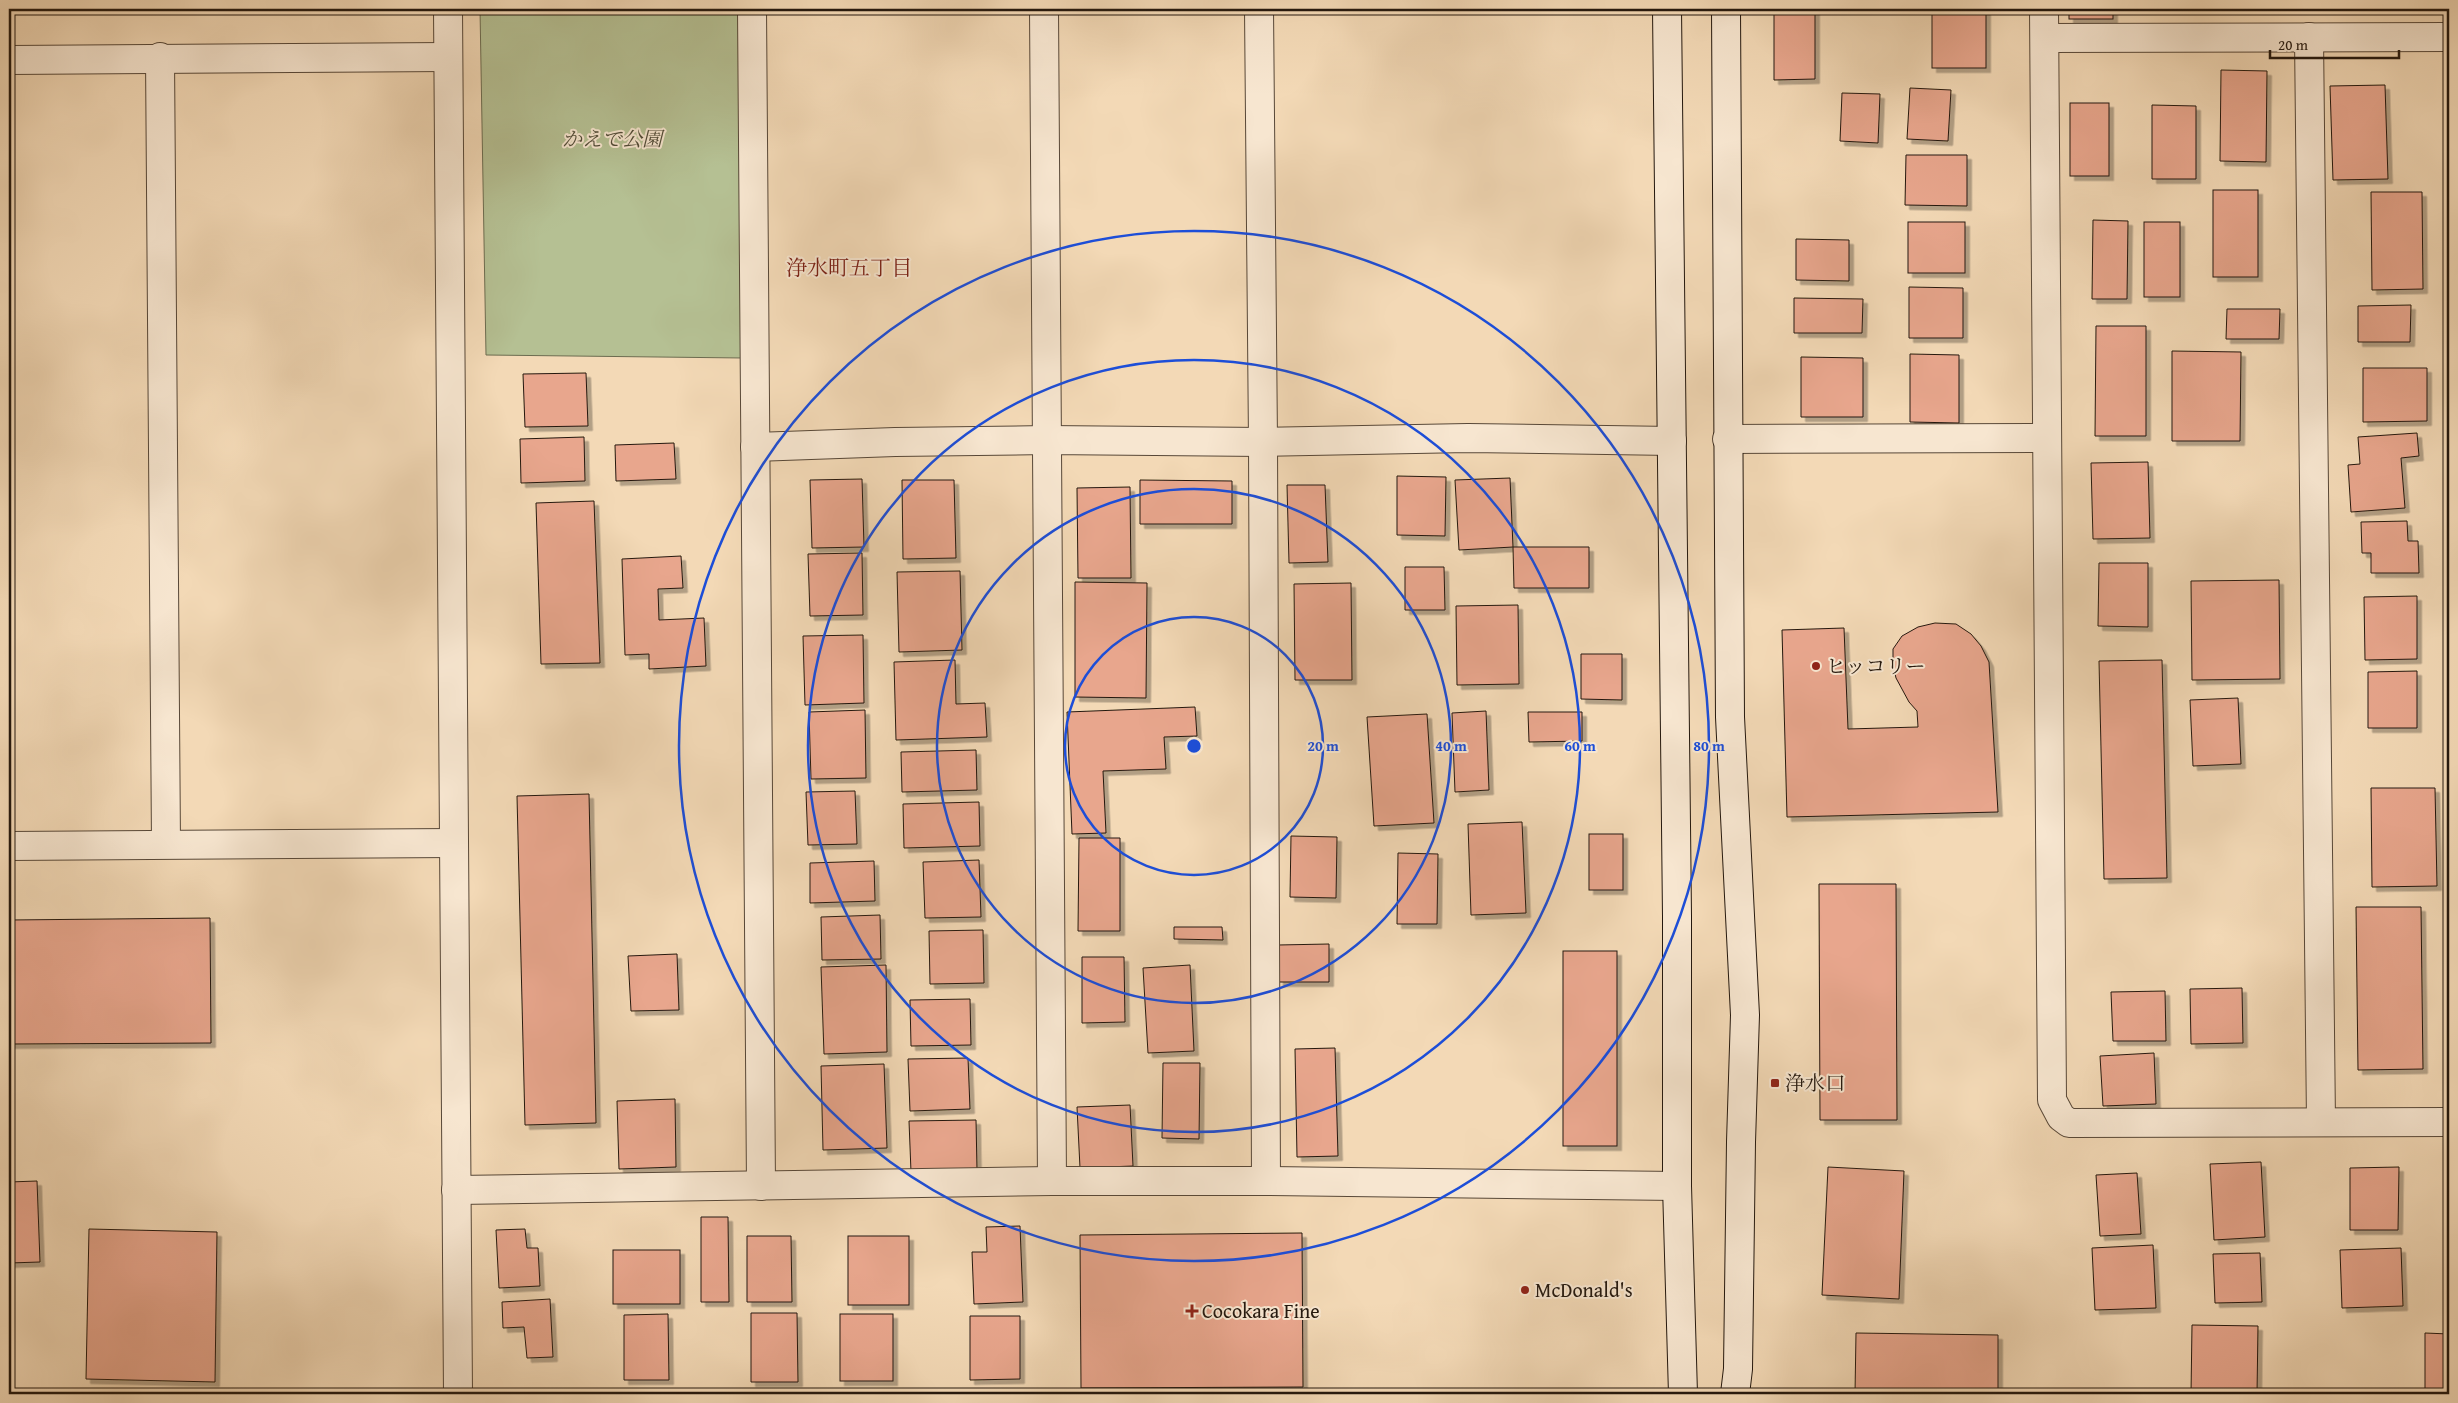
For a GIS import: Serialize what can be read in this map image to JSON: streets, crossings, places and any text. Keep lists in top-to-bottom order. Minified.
{"districts":["浄水町五丁目"],"parks":["かえで公園"],"places":{"other":["ヒッコリー","McDonald's"],"transit":["浄水口"],"health":["Cocokara Fine"]},"scale_bar":"20 m","rings":["20 m","40 m","60 m","80 m"]}
